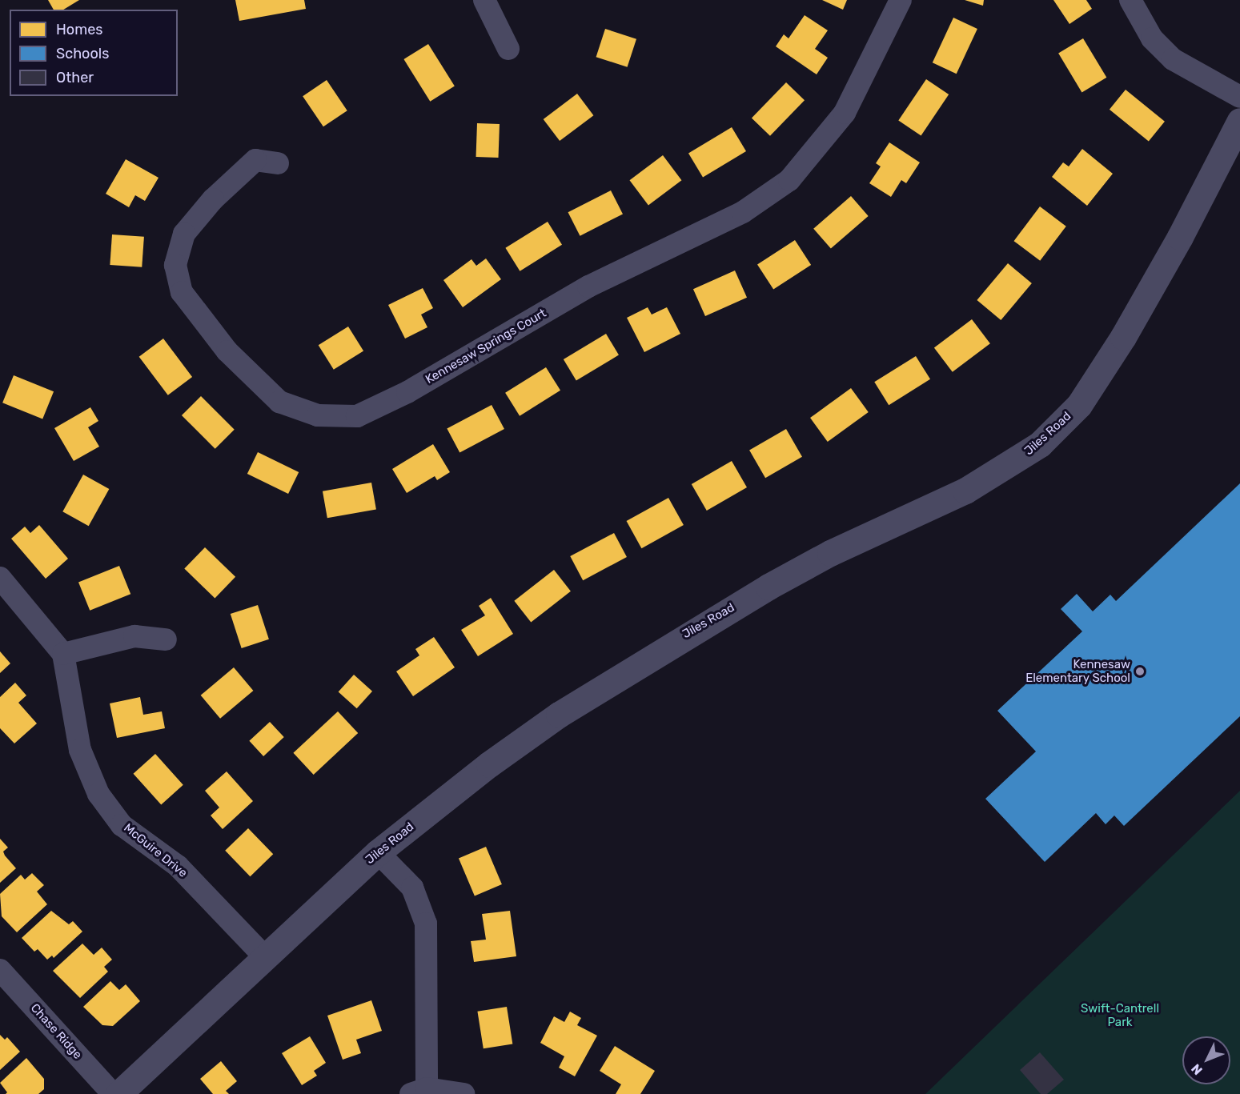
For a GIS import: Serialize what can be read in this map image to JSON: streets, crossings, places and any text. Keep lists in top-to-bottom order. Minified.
{"streets":{"street":["Kennesaw Springs Court","Jiles Road","McGuire Drive","Chase Ridge"]},"crossings":[["Jiles Road","McGuire Drive"]],"parks":["Swift-Cantrell Park"],"places":["Kennesaw Elementary School"],"legend":["Homes","Schools","Other"],"north":"bottom left"}
